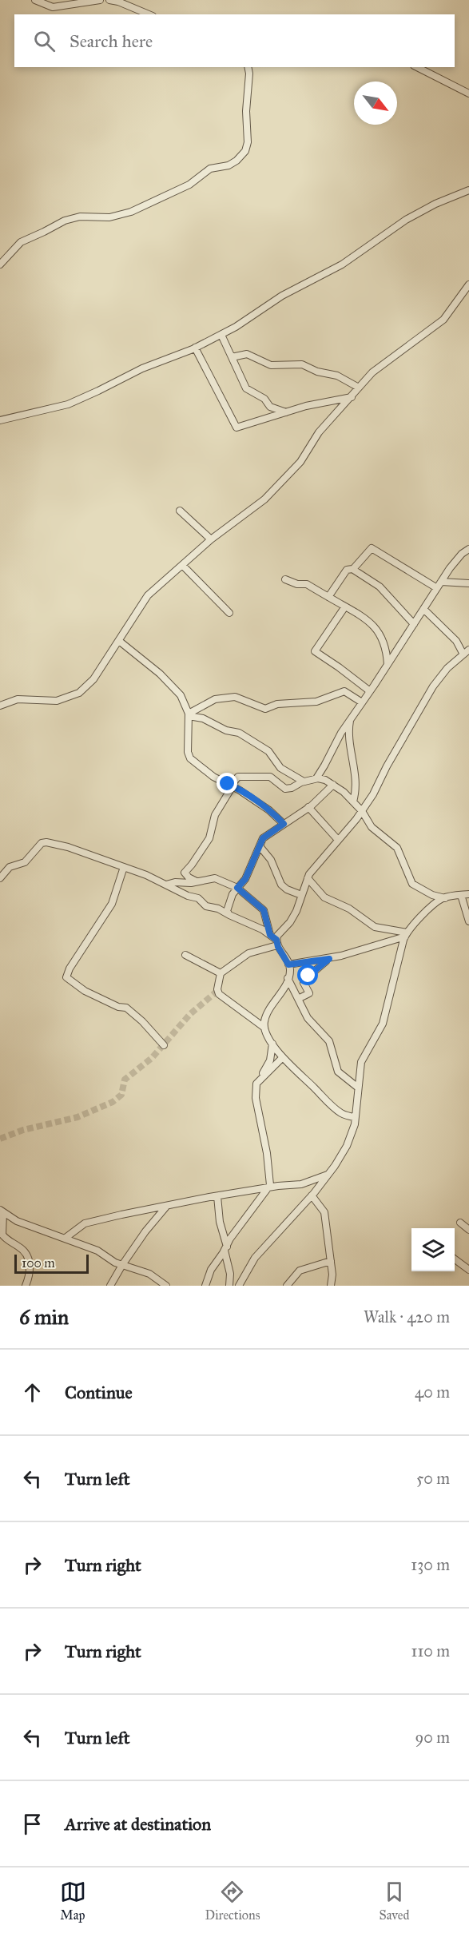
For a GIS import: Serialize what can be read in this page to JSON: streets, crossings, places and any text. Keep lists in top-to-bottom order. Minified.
{"scale_bar":"100 m","north":"bottom right","page":{"search":"Search here","scale":"100 m","heading":["6 min","Walk · 420 m"],"list":[["Continue","40 m"],["Turn left","50 m"],["Turn right","130 m"],["Turn right","110 m"],["Turn left","90 m"],"Arrive at destination"],"nav":["Map","Directions","Saved"]}}
